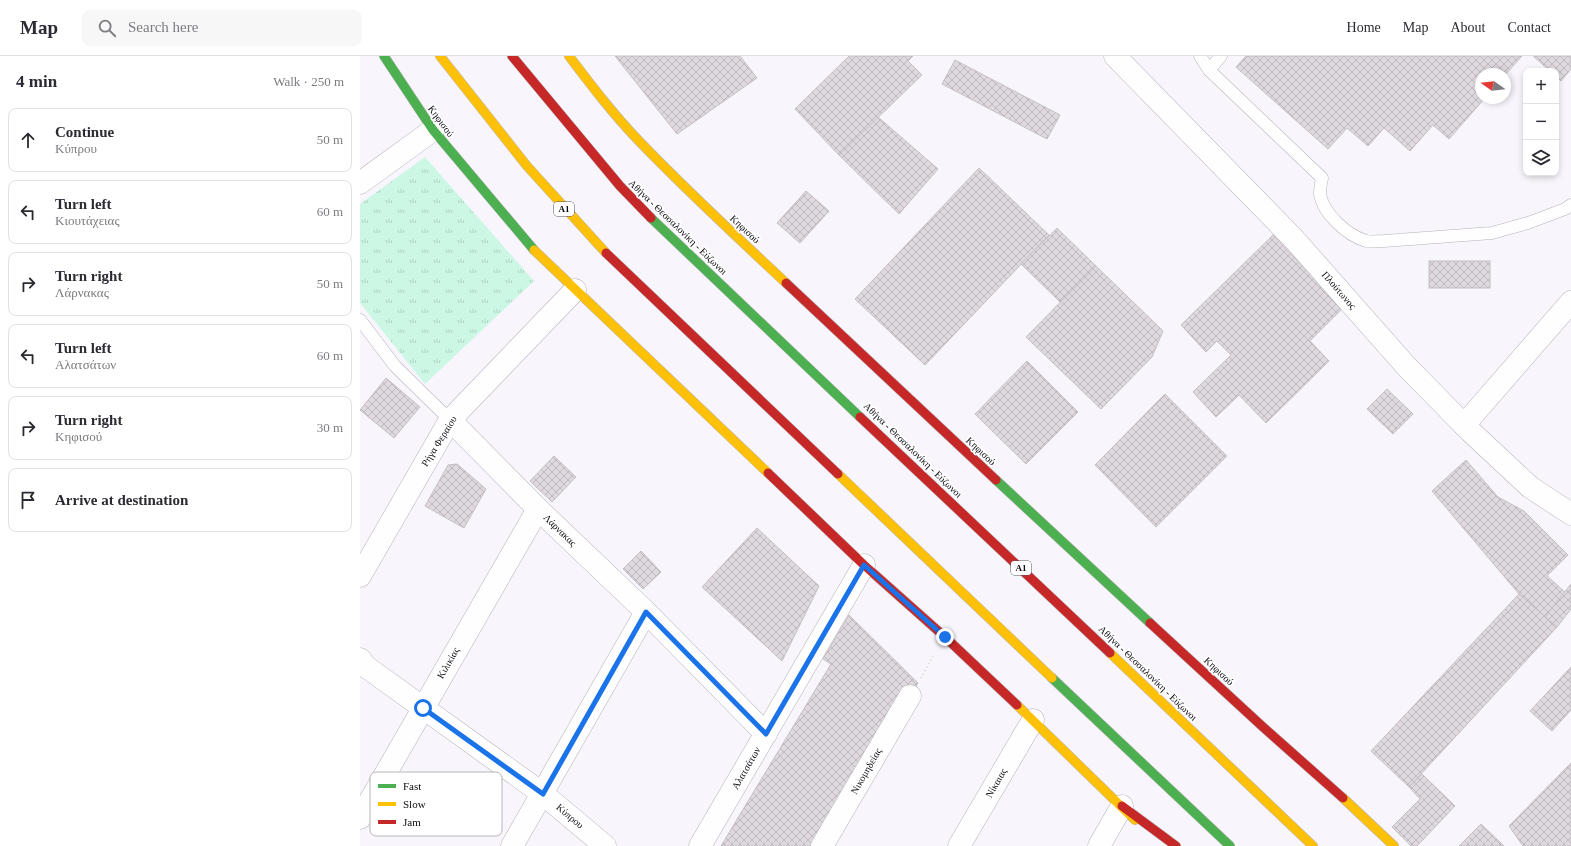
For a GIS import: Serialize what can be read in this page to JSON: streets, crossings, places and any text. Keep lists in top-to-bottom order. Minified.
{"streets":{"main road":["Κηφισού","Α1","Αθήνα - Θεσσαλονίκη - Εύζωνοι"],"street":["Πλούτωνος","Ρήγα Φεραίου","Λάρνακας","Κιλικίας","Αλατσάτων","Νικομηδείας","Νίκαιας","Κύπρου"]},"crossings":[["Κηφισού","Ρήγα Φεραίου"],["Κηφισού","Αλατσάτων"],["Κηφισού","Νίκαιας"],["Ρήγα Φεραίου","Λάρνακας"],["Λάρνακας","Κιλικίας"],["Λάρνακας","Αλατσάτων"],["Κιλικίας","Κύπρου"]],"legend":["Fast","Slow","Jam"],"north":"left","page":{"header":"Map","search":"Search here","nav":["Home","Map","About","Contact"],"heading":["4 min","Walk · 250 m"],"map_buttons":["+","−"],"list":[["Continue","Κύπρου","50 m"],["Turn left","Κιουτάχειας","60 m"],["Turn right","Λάρνακας","50 m"],["Turn left","Αλατσάτων","60 m"],["Turn right","Κηφισού","30 m"],"Arrive at destination"]}}
